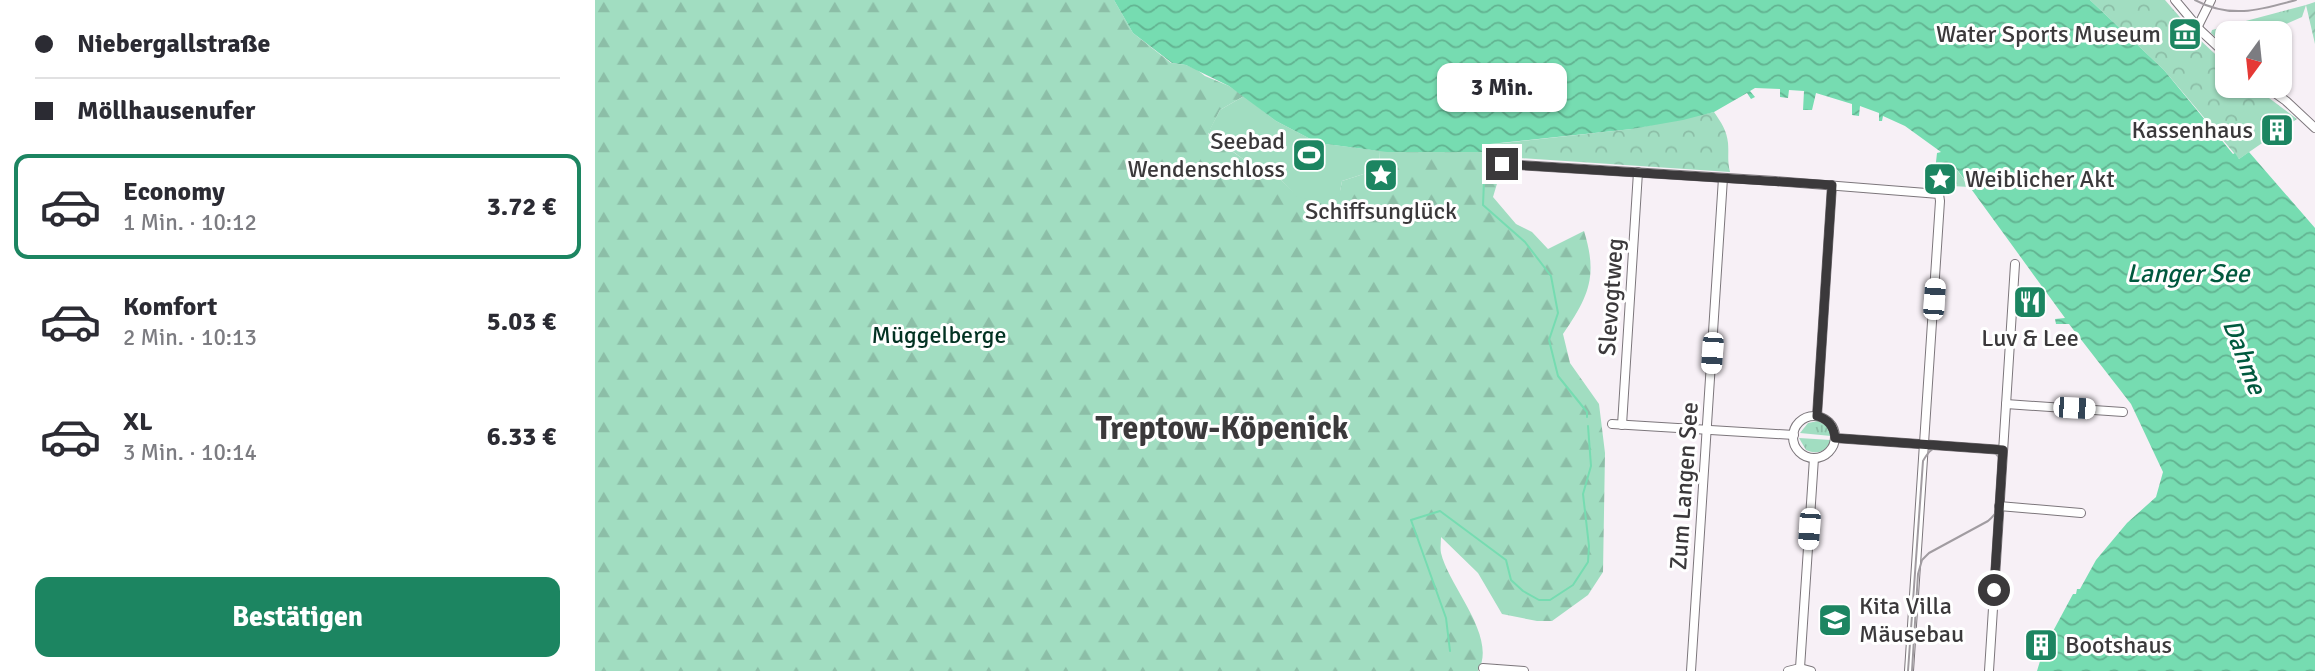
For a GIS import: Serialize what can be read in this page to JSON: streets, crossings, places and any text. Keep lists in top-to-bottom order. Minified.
{"streets":{"street":["Slevogtweg","Zum Langen See"]},"districts":["Treptow-Köpenick"],"water":["Langer See","Dahme"],"parks":["Müggelberge"],"places":{"museum":["Water Sports Museum"],"building":["Kassenhaus","Bootshaus"],"sports":["Seebad Wendenschloss"],"place":["Schiffsunglück","Weiblicher Akt"],"restaurant":["Luv & Lee"],"school or university":["Kita Villa Mäusebau"]},"north":"bottom","page":{"banner":["Niebergallstraße","Möllhausenufer"],"bubble":"3 Min.","list":[{"name":"Economy","note":"1 Min. · 10:12","value":"3.72 €"},{"name":"Komfort","note":"2 Min. · 10:13","value":"5.03 €"},{"name":"XL","note":"3 Min. · 10:14","value":"6.33 €"}],"buttons":"Bestätigen"}}
